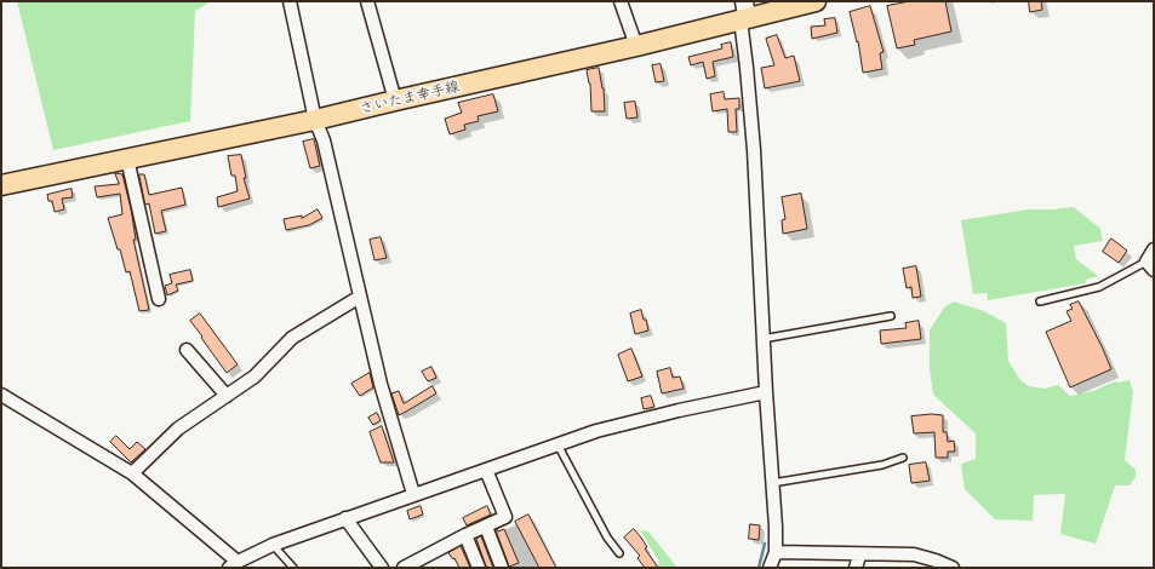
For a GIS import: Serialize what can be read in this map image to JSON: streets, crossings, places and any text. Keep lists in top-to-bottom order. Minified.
{"streets":{"main road":["さいたま幸手線"]}}
